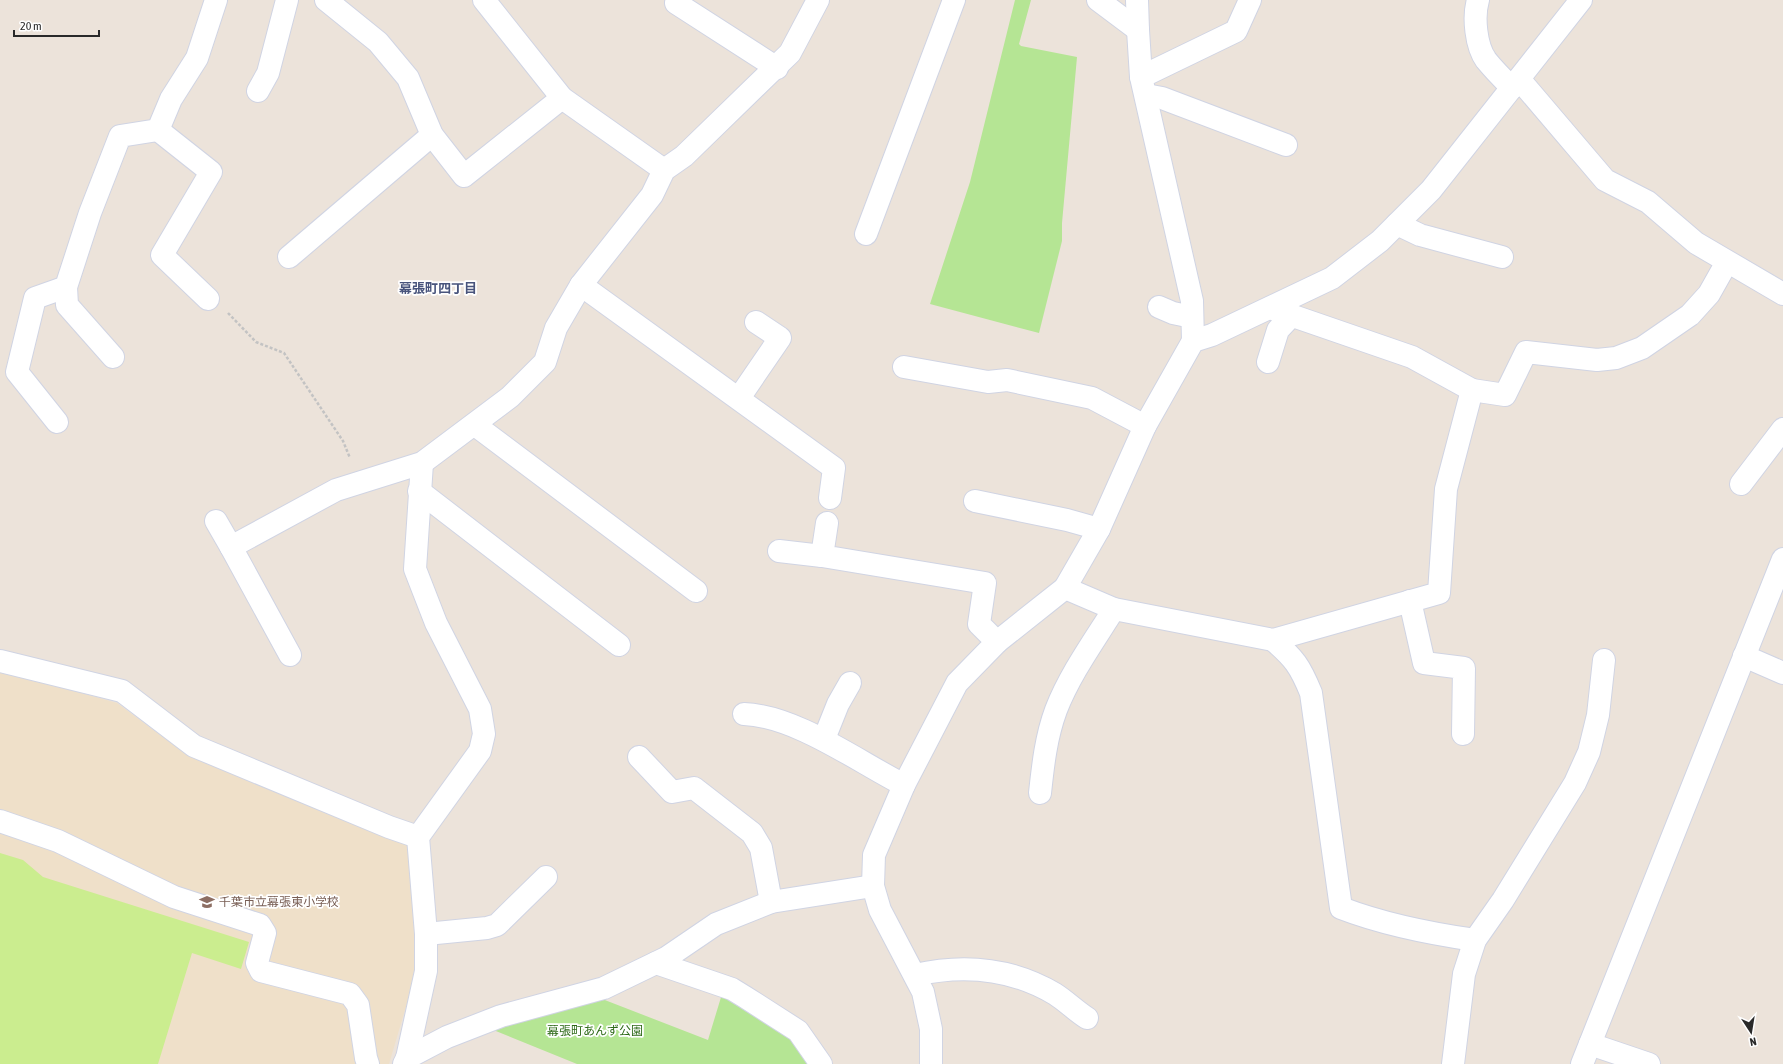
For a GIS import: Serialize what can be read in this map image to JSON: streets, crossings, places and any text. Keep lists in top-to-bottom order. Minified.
{"districts":["幕張町四丁目"],"parks":["幕張町あんず公園"],"places":{"school or university":["千葉市立幕張東小学校"]},"scale_bar":"20 m","north":"bottom"}
